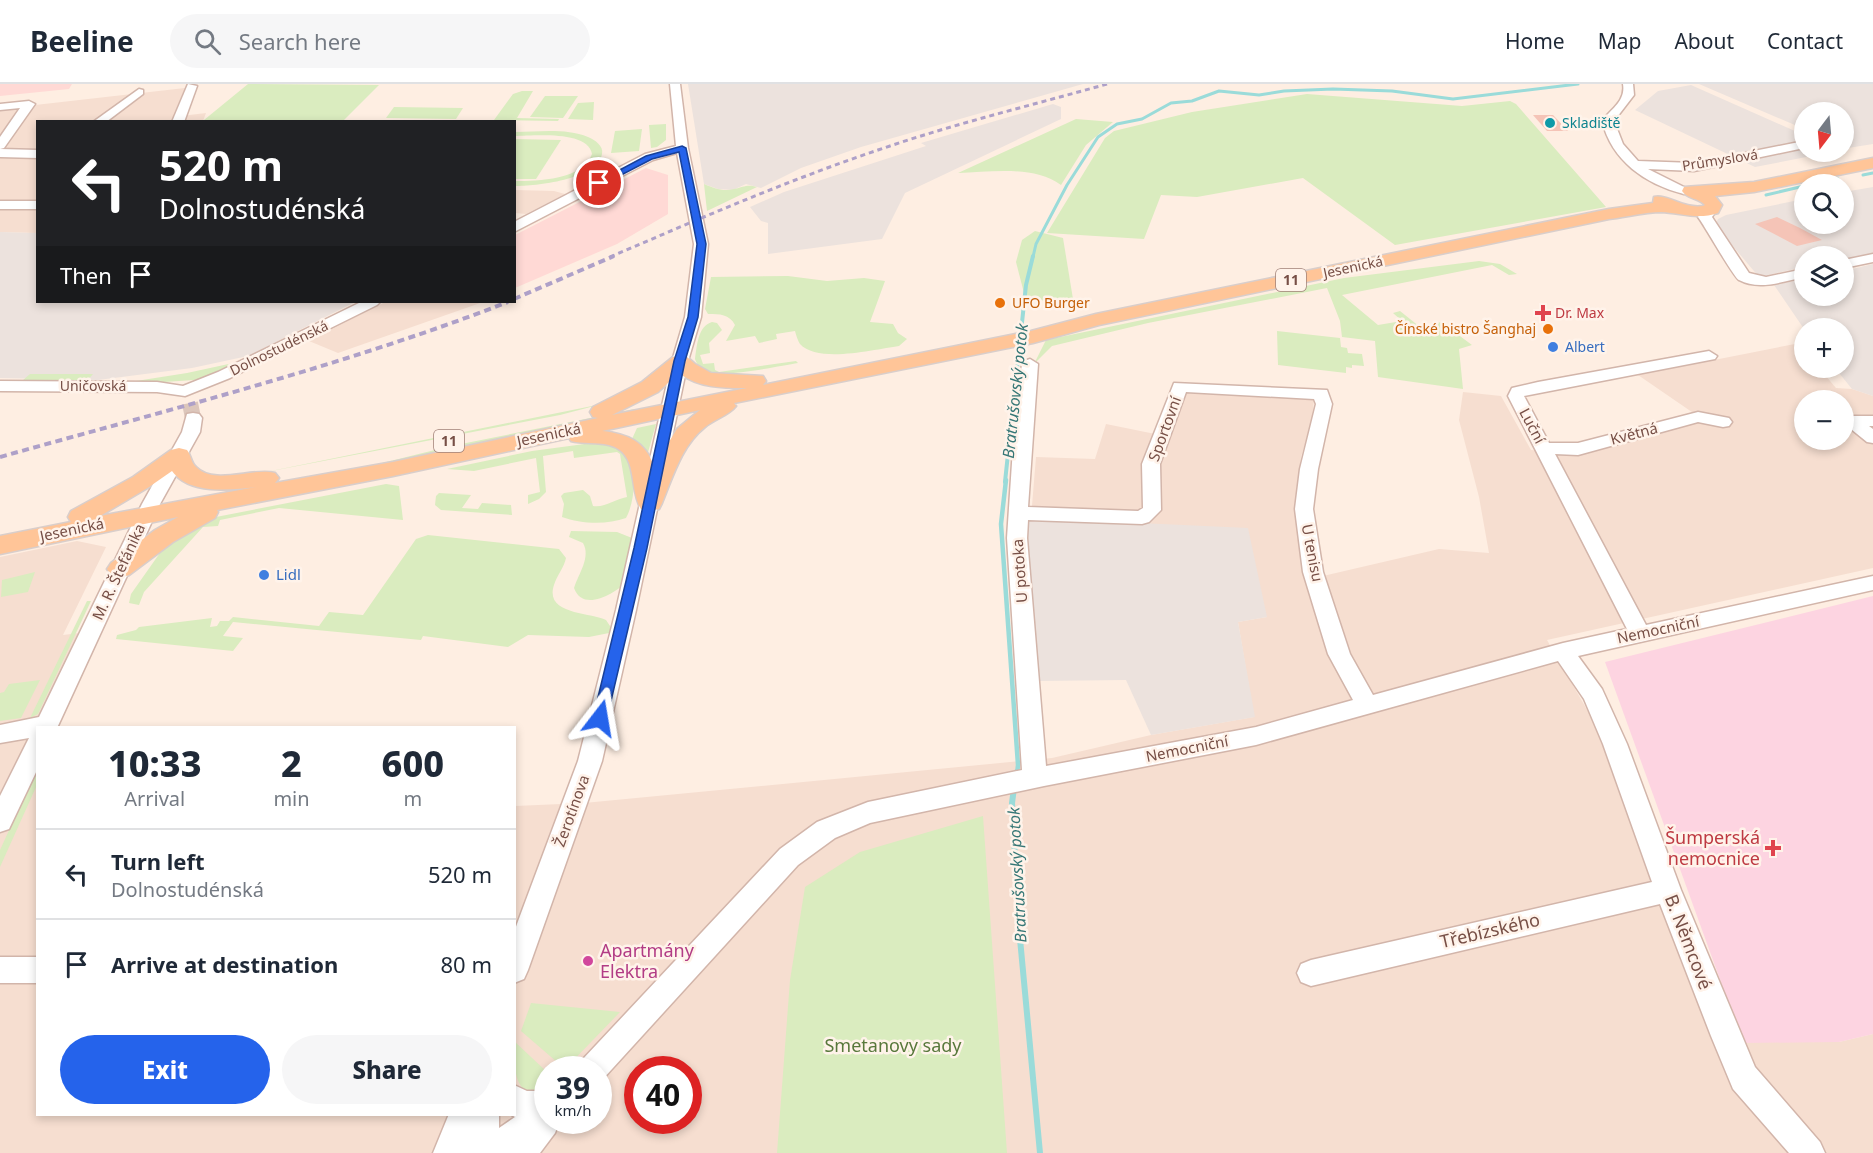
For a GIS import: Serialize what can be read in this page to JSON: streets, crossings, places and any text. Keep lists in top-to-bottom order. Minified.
{"streets":{"main road":["Jesenická","11"],"street":["Průmyslová","Dolnostudénská","Uničovská","Luční","Sportovní","Květná","U tenisu","U potoka","M. R. Štefánika","Nemocniční","Žerotínova","Třebízského","B. Němcové"]},"crossings":[["Průmyslová","Jesenická"],["Jesenická","M. R. Štefánika"],["Jesenická","Žerotínova"],["Dolnostudénská","Uničovská"],["Dolnostudénská","M. R. Štefánika"],["Uničovská","M. R. Štefánika"],["Luční","Květná"],["Luční","Nemocniční"],["Sportovní","U tenisu"],["Sportovní","U potoka"],["U tenisu","Nemocniční"],["U potoka","Nemocniční"],["Nemocniční","B. Němcové"],["Třebízského","B. Němcové"]],"water":["Bratrušovský potok"],"parks":["Smetanovy sady"],"places":{"other":["Skladiště","UFO Burger","Čínské bistro Šanghaj","Albert","Lidl","Apartmány Elektra"],"health":["Dr. Max","Šumperská nemocnice"]},"north":"bottom","page":{"header":"Beeline","search":"Search here","nav":["Home","Map","About","Contact"],"map_buttons":["+","−"],"turn":["520 m","Dolnostudénská"],"then":"Then","eta":["10:33","Arrival","2","min","600","m"],"list":[{"name":"Turn left","note":"Dolnostudénská","value":"520 m"},{"name":"Arrive at destination","value":"80 m"}],"buttons":["Exit","Share"],"speed":"39 km/h","limit":"40"}}
